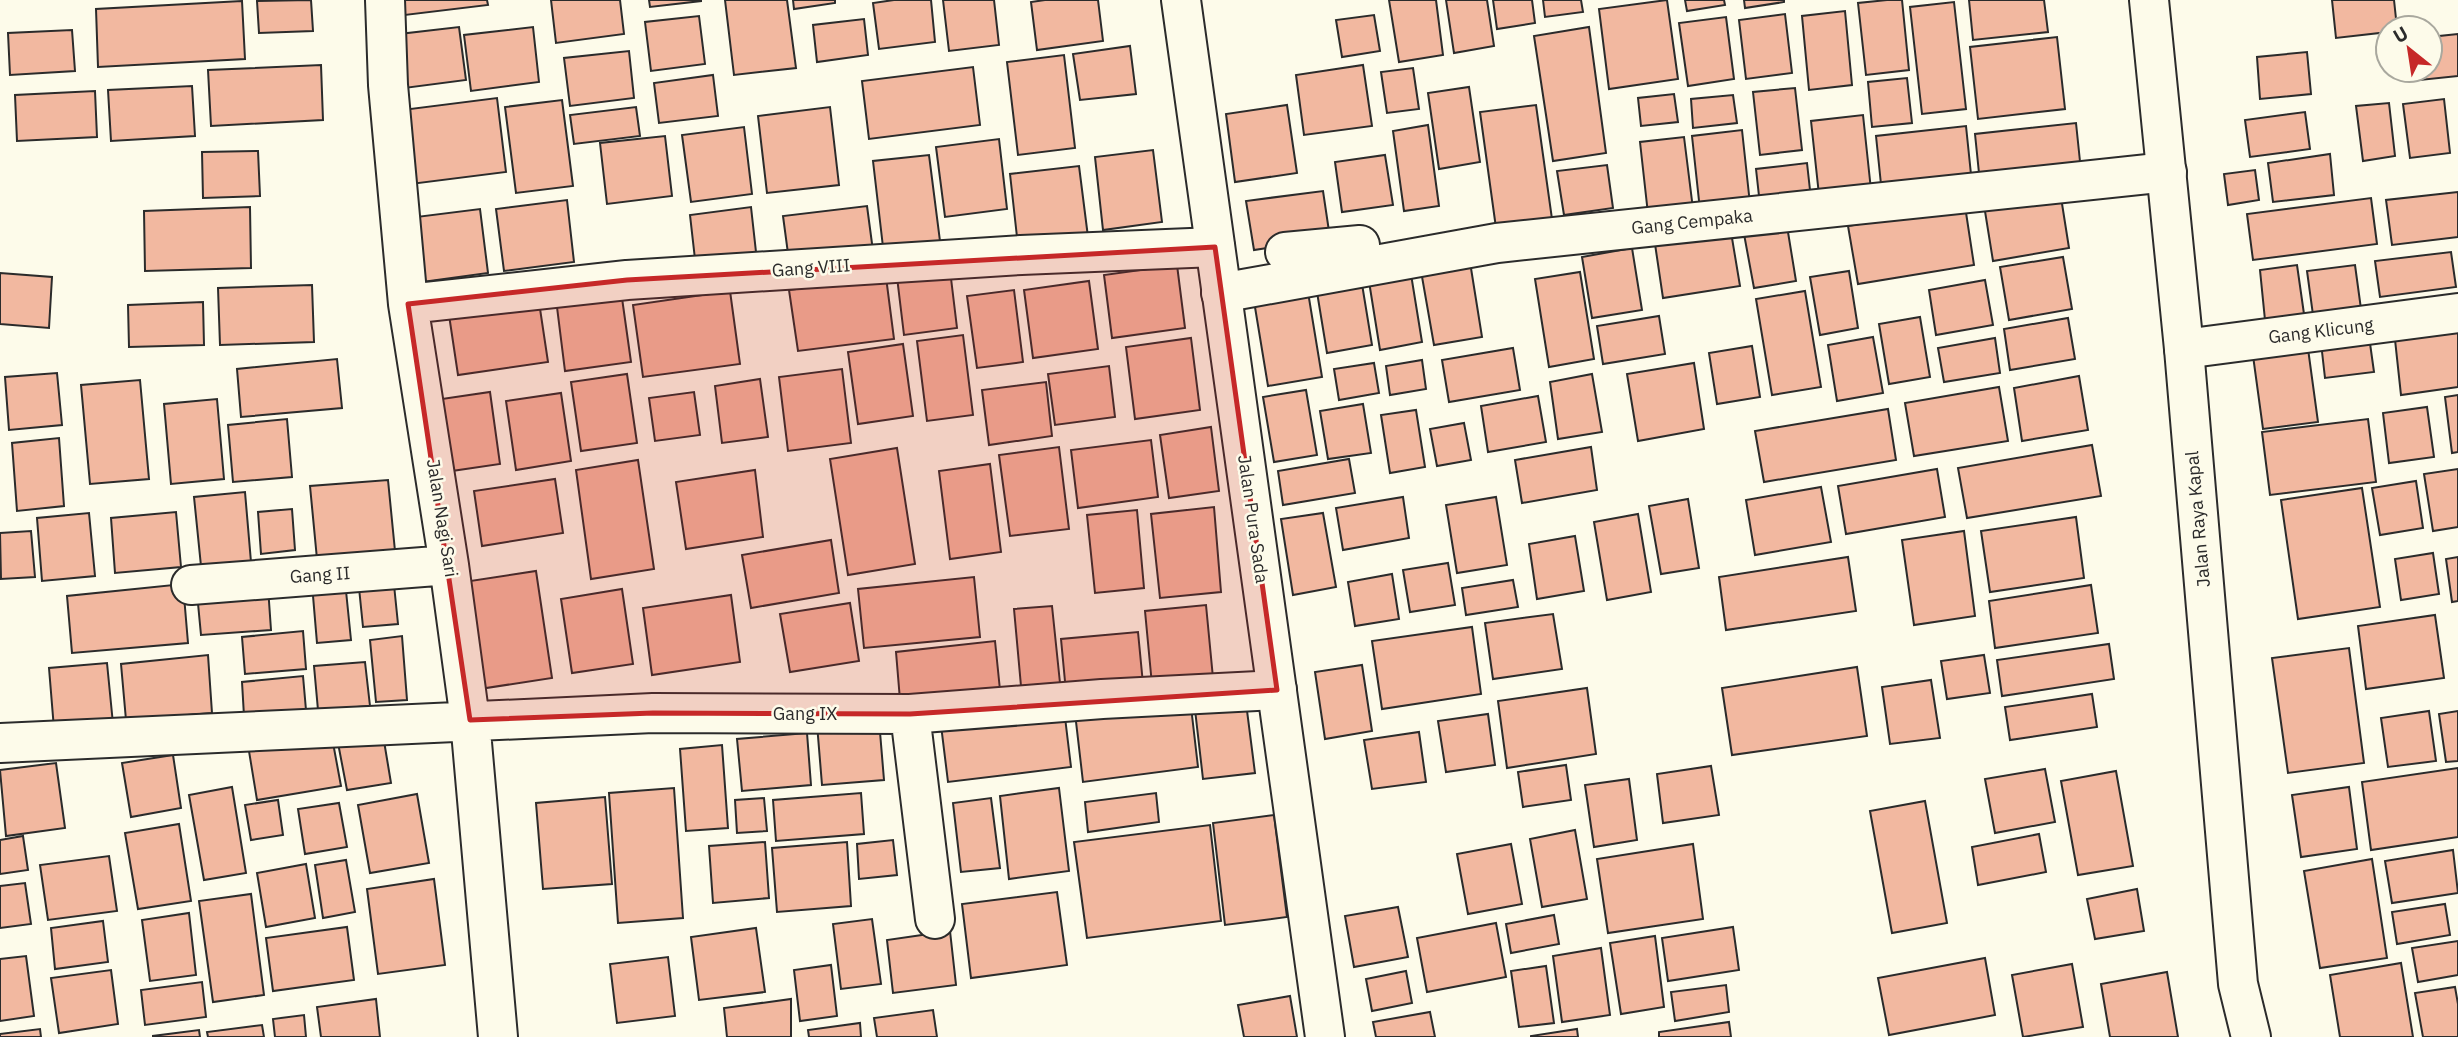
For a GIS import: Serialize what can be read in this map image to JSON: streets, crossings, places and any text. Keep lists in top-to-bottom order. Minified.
{"streets":{"main road":["Gang Cempaka","Gang VIII","Gang Klicung","Jalan Nagi Sari","Jalan Pura Sada","Jalan Raya Kapal","Gang II","Gang IX"]},"crossings":[["Gang Cempaka","Jalan Pura Sada"],["Gang Cempaka","Jalan Raya Kapal"],["Gang VIII","Jalan Nagi Sari"],["Gang VIII","Jalan Pura Sada"],["Gang Klicung","Jalan Raya Kapal"],["Jalan Nagi Sari","Gang II"],["Jalan Nagi Sari","Gang IX"],["Jalan Pura Sada","Gang IX"]],"north":"top left"}
